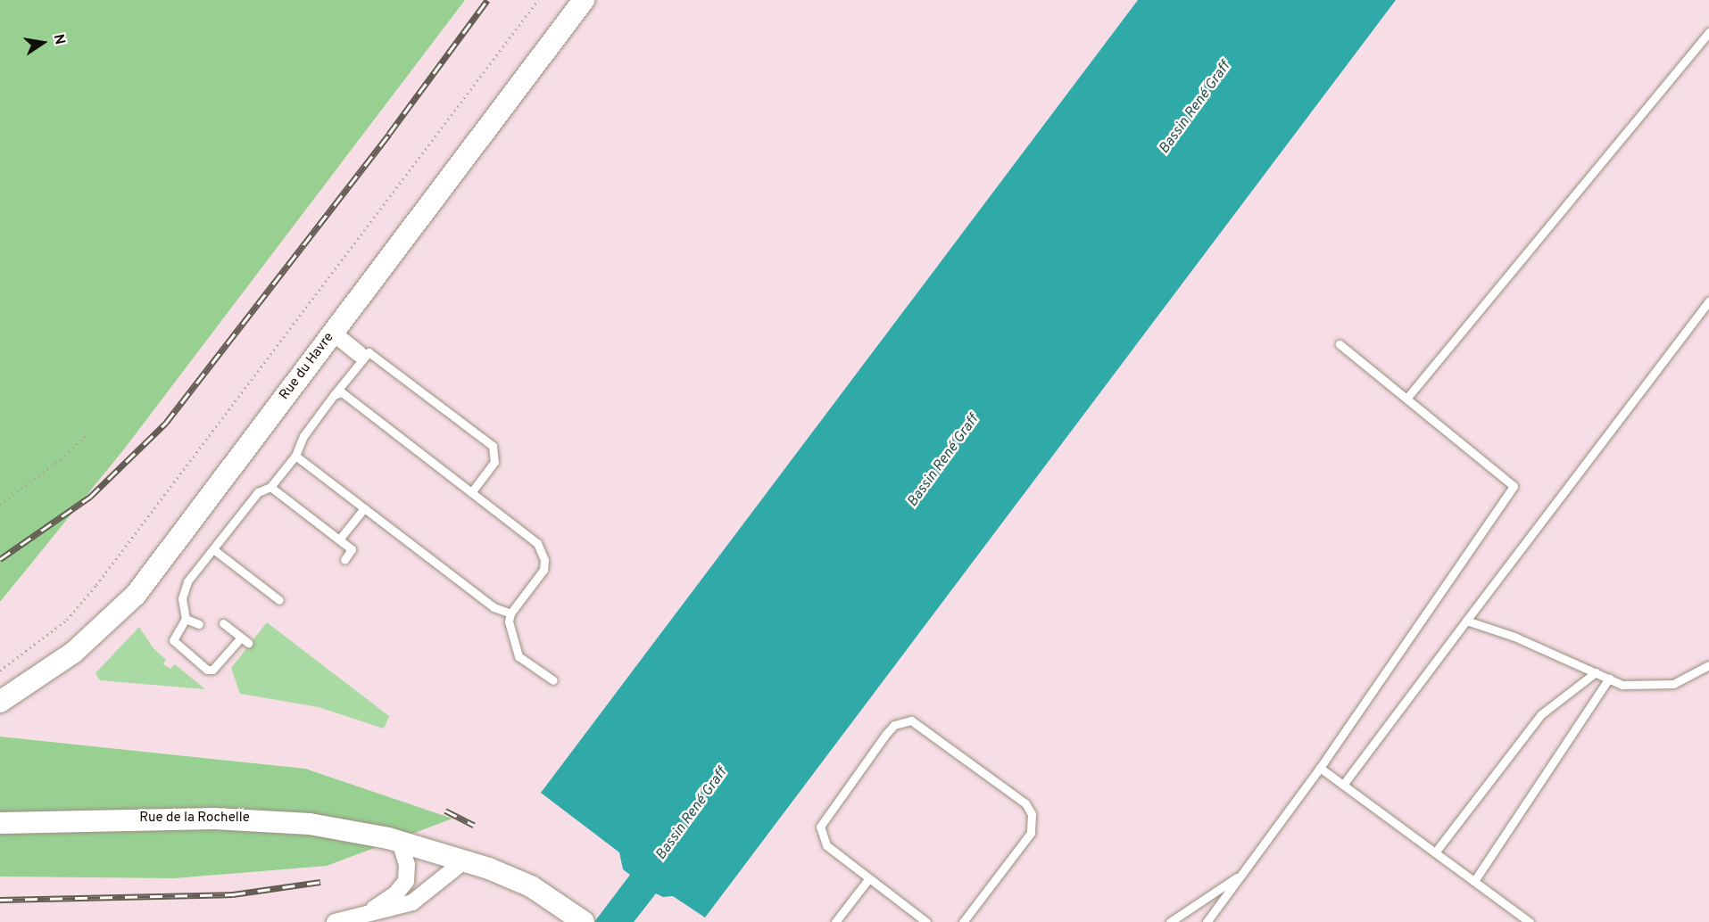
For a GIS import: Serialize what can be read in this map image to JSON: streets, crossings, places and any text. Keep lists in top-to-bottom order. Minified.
{"streets":{"main road":["Rue du Havre","Rue de la Rochelle"]},"water":["Bassin René Graff"],"north":"right"}
